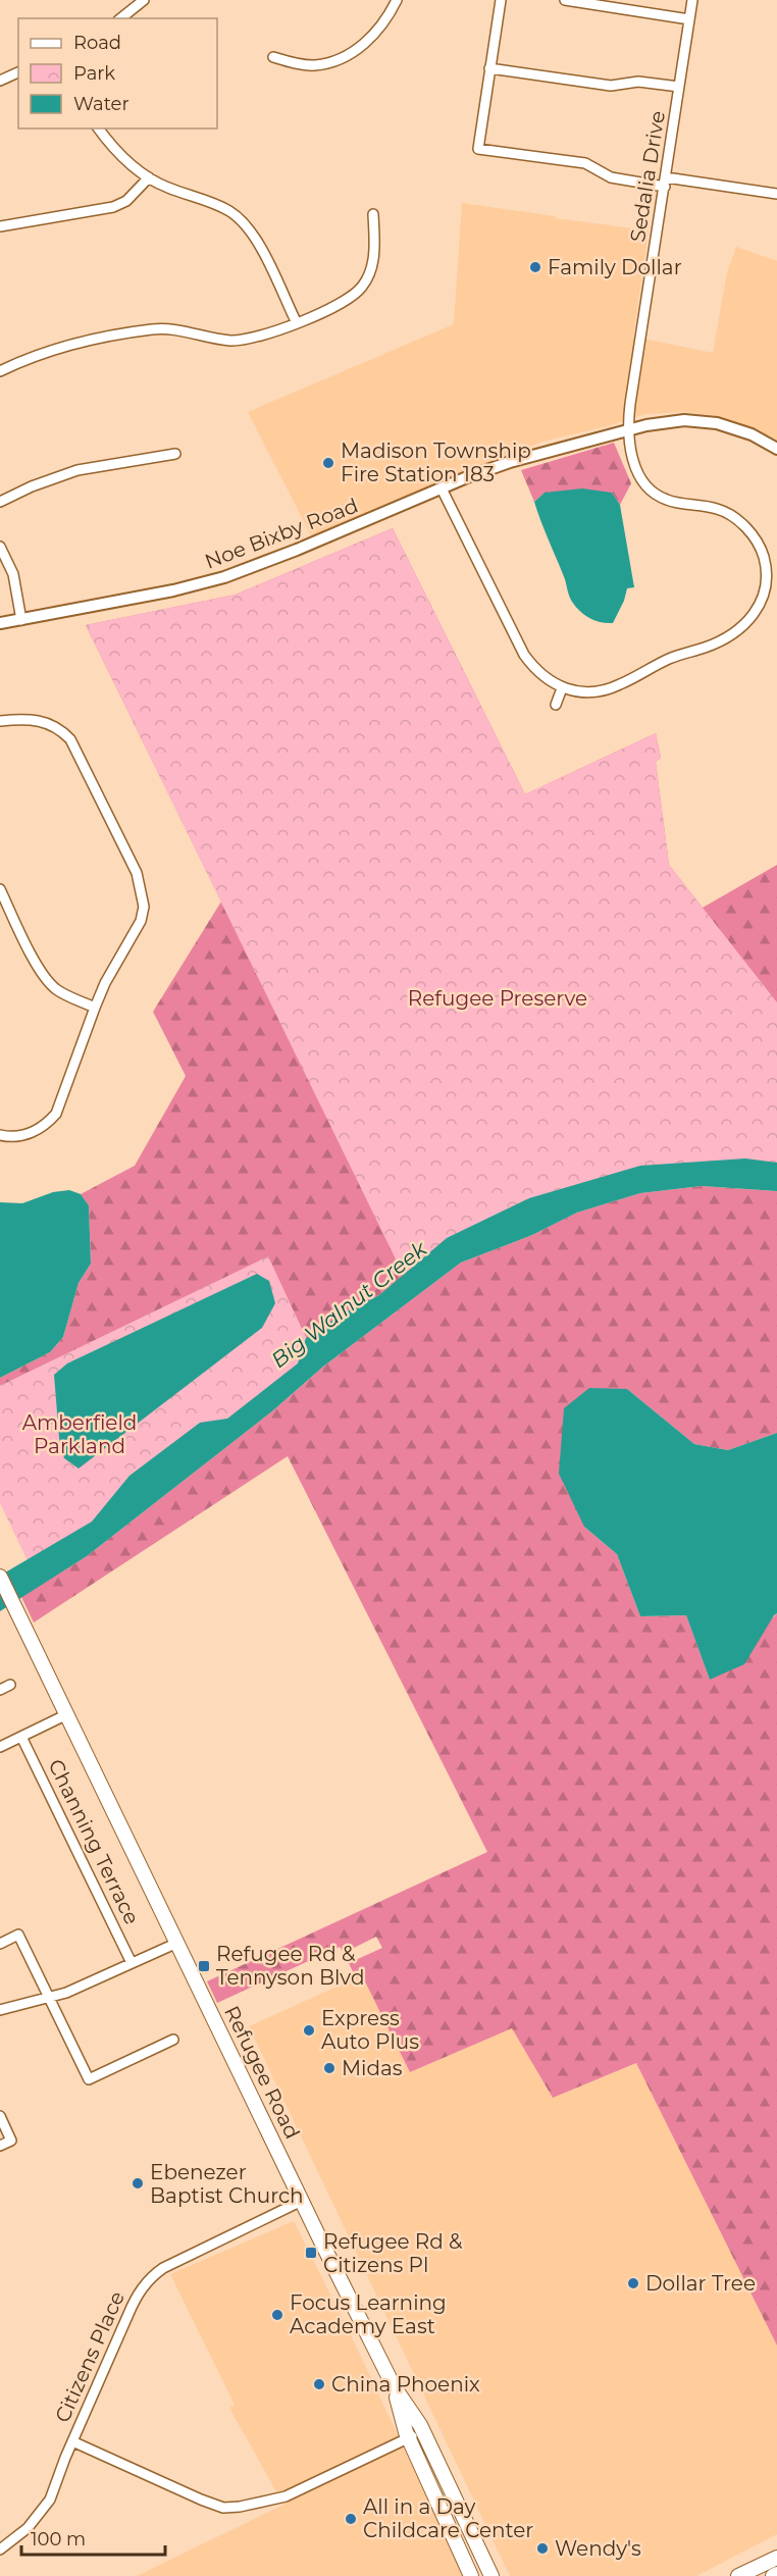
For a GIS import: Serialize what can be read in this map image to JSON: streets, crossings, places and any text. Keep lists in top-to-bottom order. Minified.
{"streets":{"main road":["Refugee Road"],"street":["Sedalia Drive","Noe Bixby Road","Channing Terrace","Citizens Place"]},"crossings":[["Sedalia Drive","Noe Bixby Road"],["Refugee Road","Citizens Place"]],"water":["Big Walnut Creek"],"parks":["Refugee Preserve","Amberfield Parkland"],"places":{"other":["Family Dollar","Madison Township Fire Station 183","Express Auto Plus","Midas","Ebenezer Baptist Church","Dollar Tree","Focus Learning Academy East","China Phoenix","All in a Day Childcare Center","Wendy's"],"transit":["Refugee Rd & Tennyson Blvd","Refugee Rd & Citizens Pl"]},"legend":["Road","Park","Water"],"scale_bar":"100 m"}
